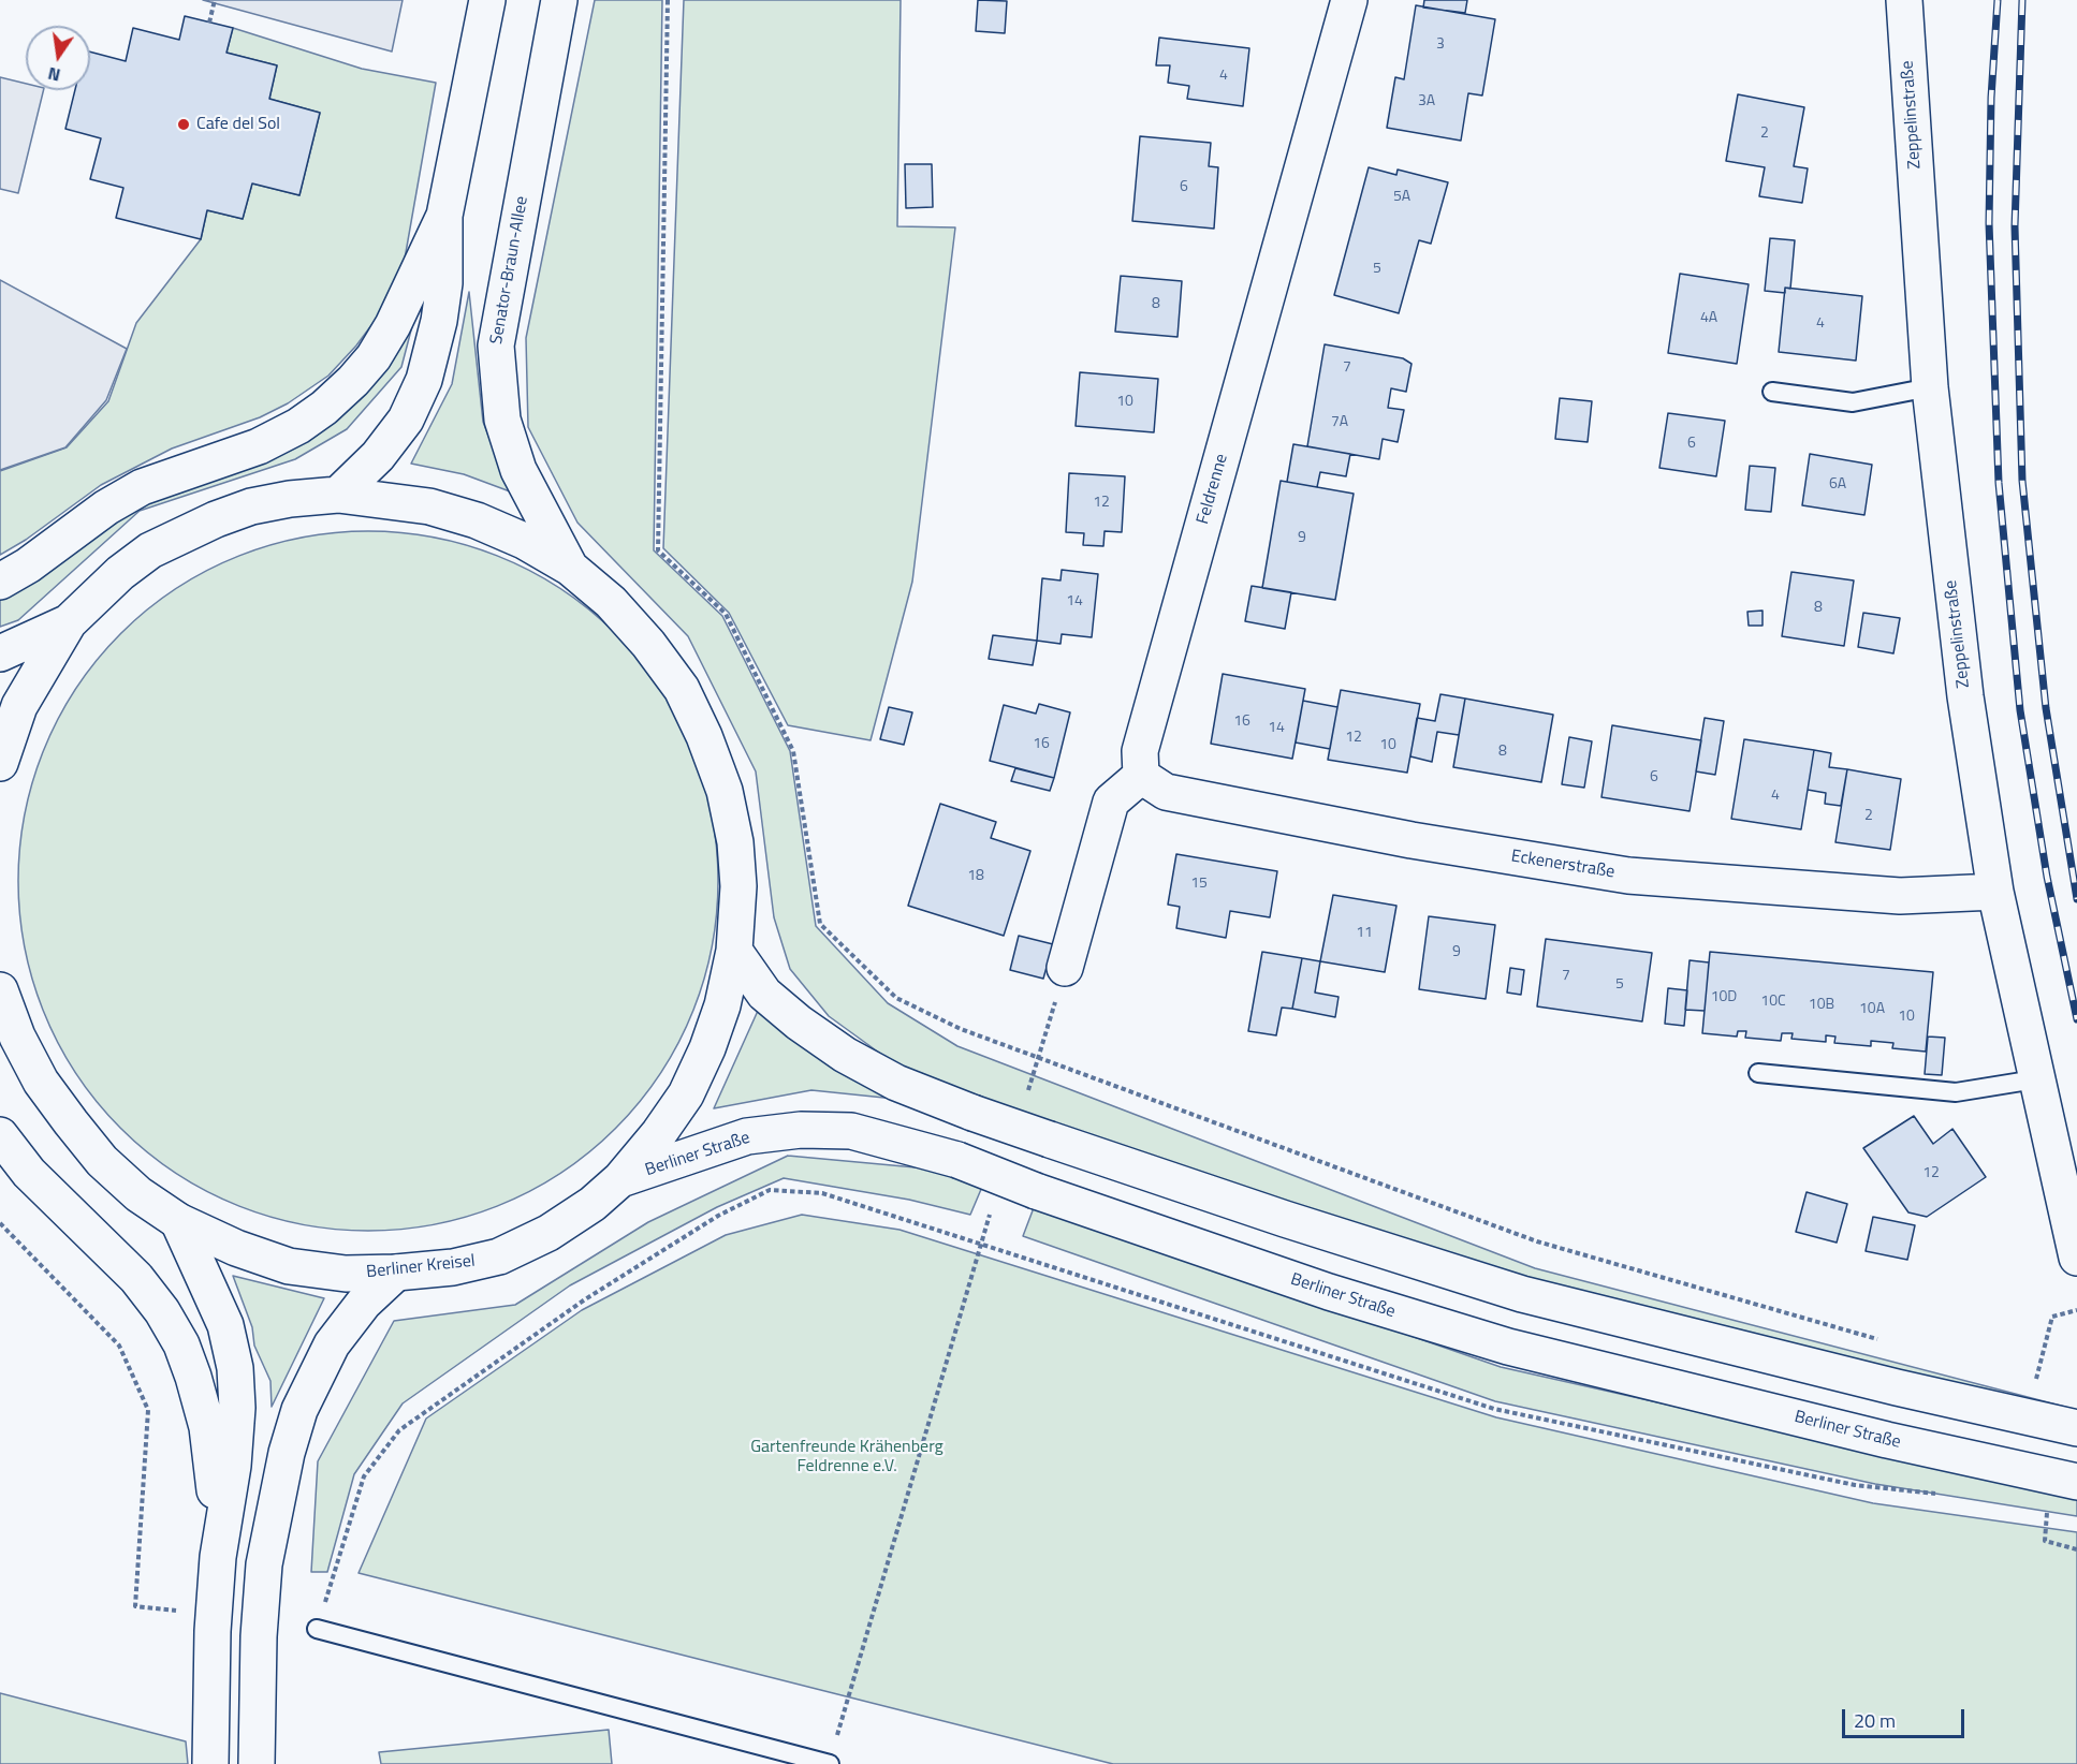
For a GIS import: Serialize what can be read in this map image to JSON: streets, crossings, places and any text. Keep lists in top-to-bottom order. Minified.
{"streets":{"main road":["Zeppelinstraße","Senator-Braun-Allee","Feldrenne","Eckenerstraße","Berliner Straße","Berliner Kreisel"]},"crossings":[["Zeppelinstraße","Eckenerstraße"],["Senator-Braun-Allee","Berliner Kreisel"],["Feldrenne","Eckenerstraße"],["Berliner Straße","Berliner Kreisel"]],"parks":["Gartenfreunde Krähenberg Feldrenne e.V."],"places":["Cafe del Sol"],"house_numbers":["3","4","3A","2","6","5A","5","8","4A","4","7","10","7A","6","6A","12","9","14","8","16","14","12","16","10","8","6","4","2","18","15","11","9","7","5","10D","10C","10B","10A","10","12"],"scale_bar":"20 m","north":"bottom"}
